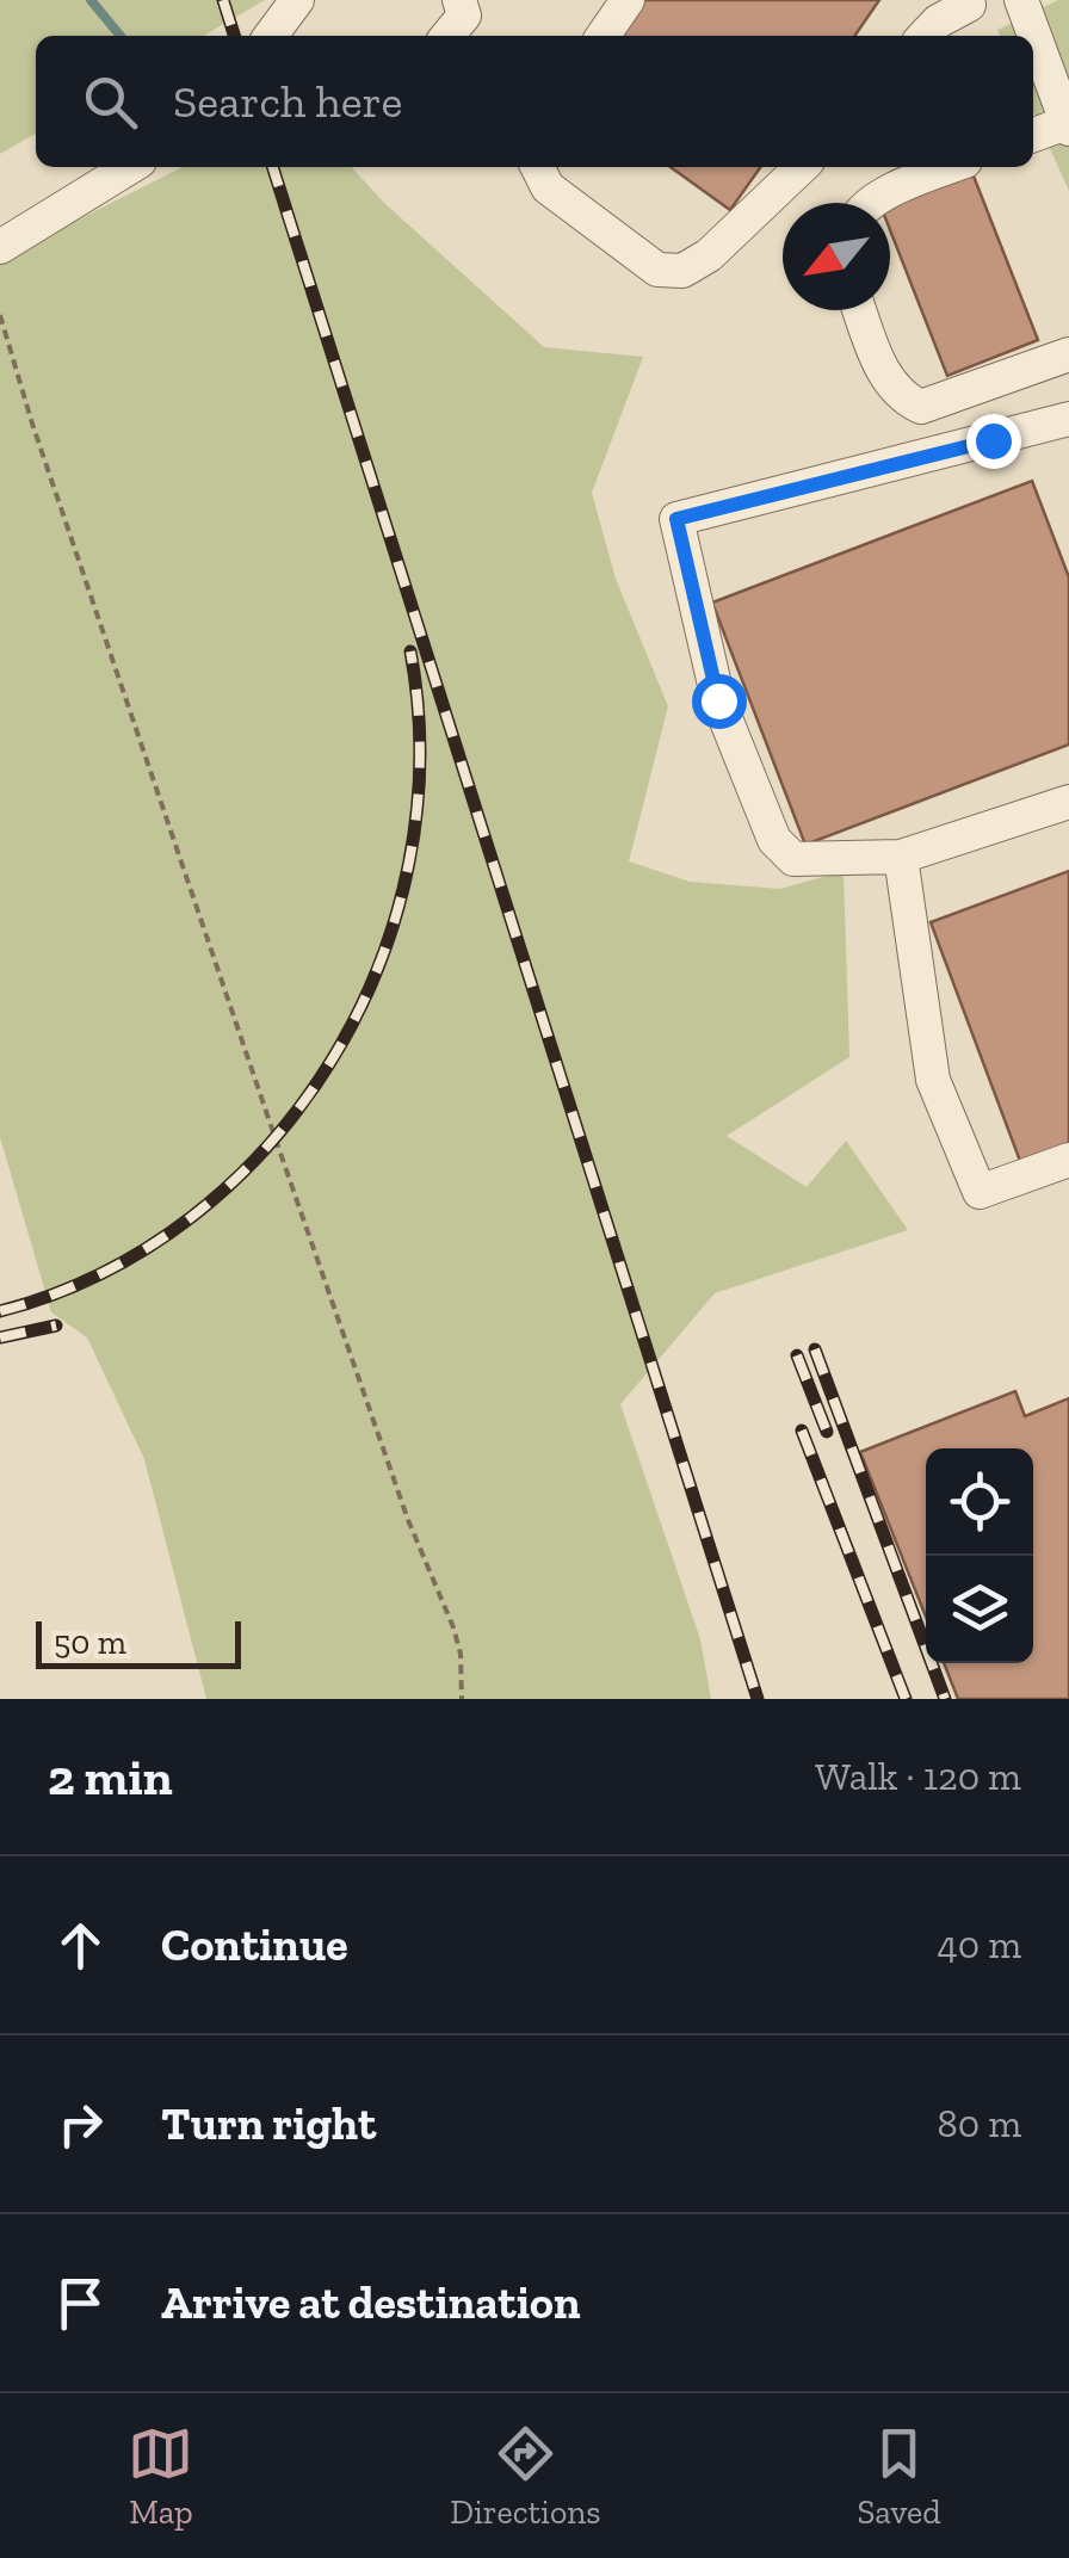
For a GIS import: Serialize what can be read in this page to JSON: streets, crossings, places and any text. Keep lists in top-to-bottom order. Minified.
{"scale_bar":"50 m","north":"bottom left","page":{"search":"Search here","scale":"50 m","heading":["2 min","Walk · 120 m"],"list":[["Continue","40 m"],["Turn right","80 m"],"Arrive at destination"],"nav":["Map","Directions","Saved"]}}
